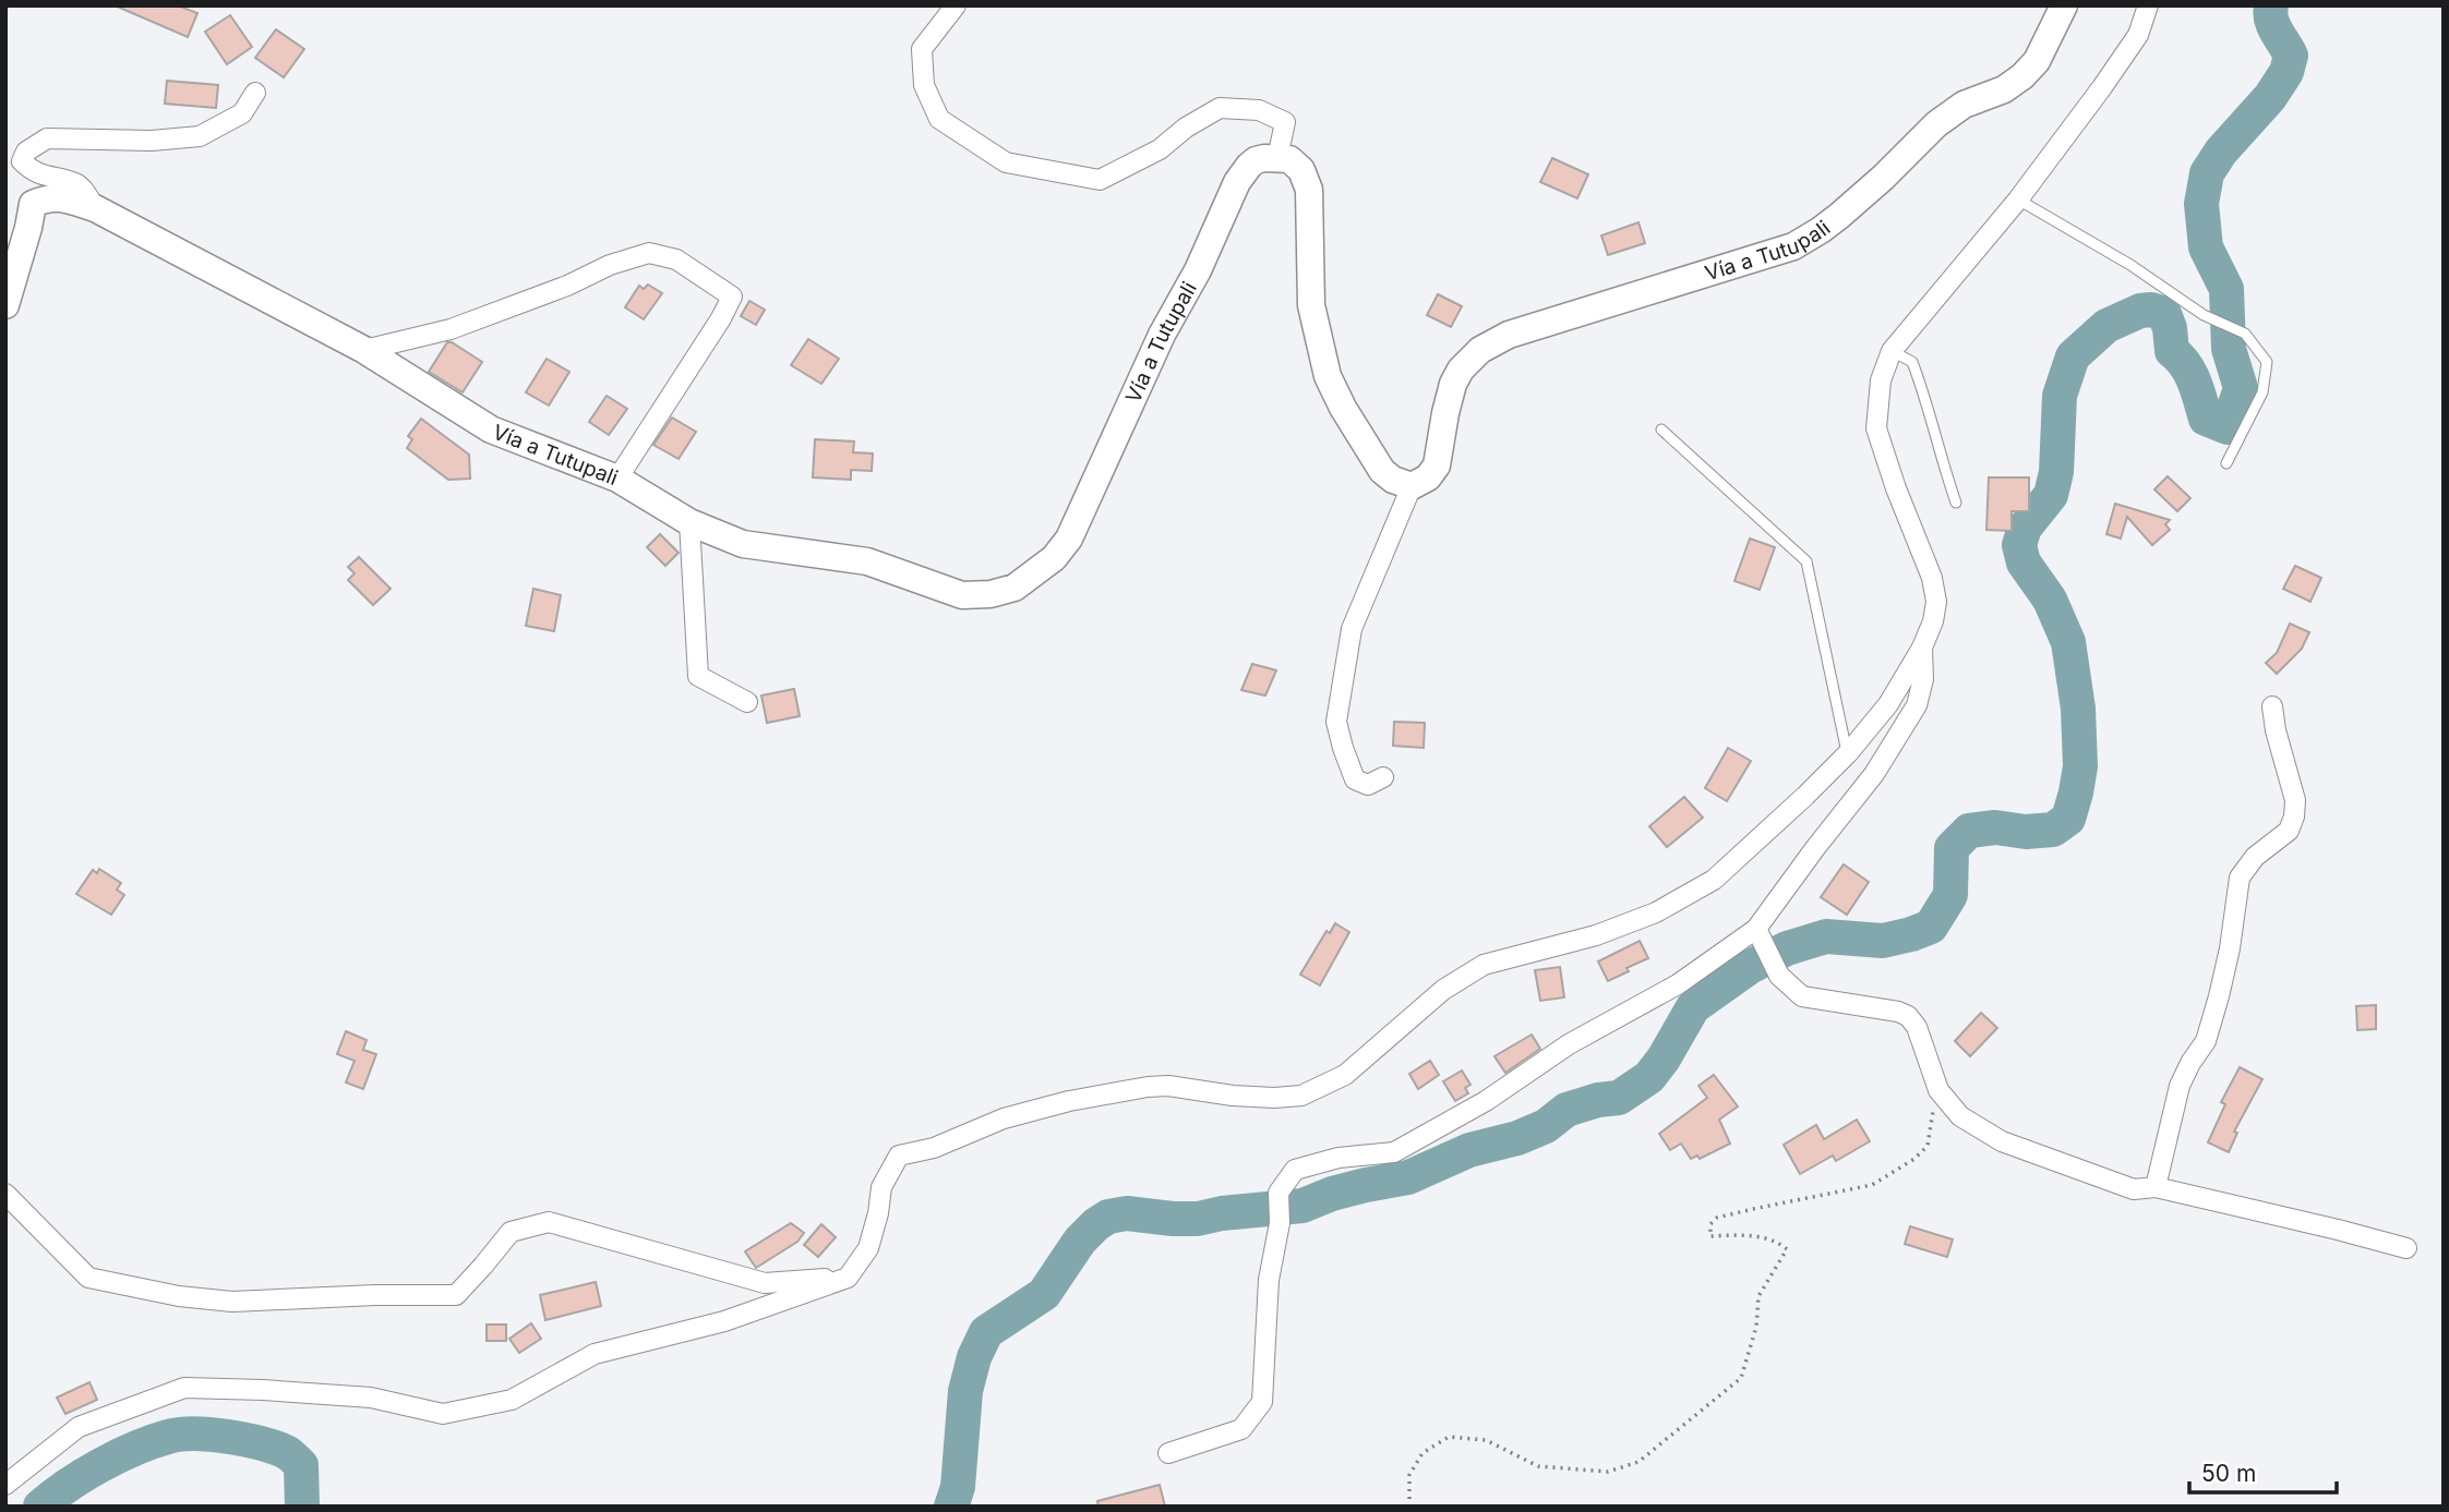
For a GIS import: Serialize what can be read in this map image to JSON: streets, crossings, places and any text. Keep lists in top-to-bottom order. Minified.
{"streets":{"street":["Vía a Tutupali"]},"scale_bar":"50 m"}
